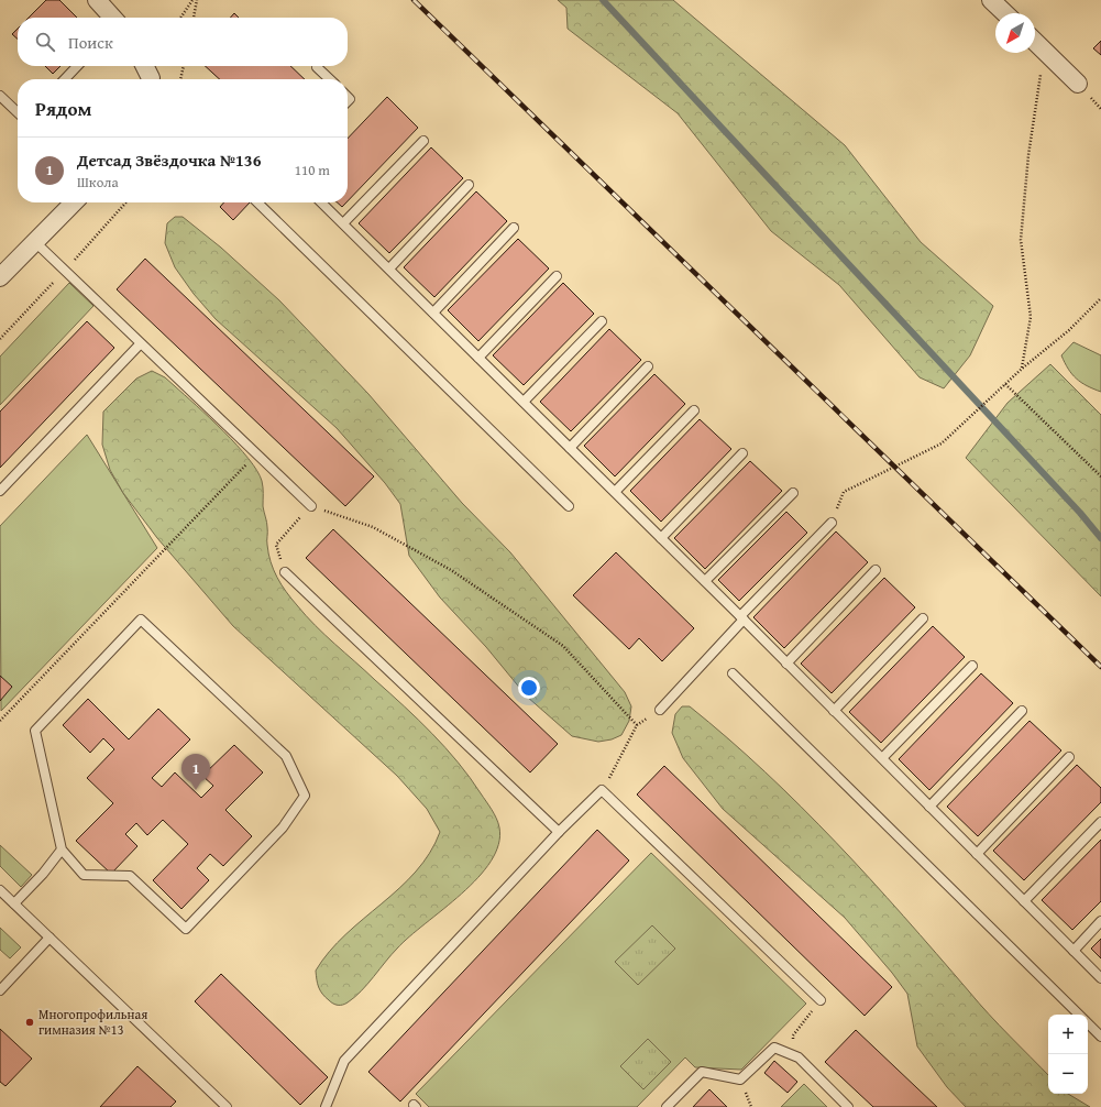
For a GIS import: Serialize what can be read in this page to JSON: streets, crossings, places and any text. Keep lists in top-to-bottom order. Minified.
{"places":["Многопрофильная гимназия №13"],"north":"bottom left","page":{"search":"Поиск","heading":"Рядом","list":[{"mark":"1","name":"Детсад Звёздочка №136","note":"Школа","value":"110 m"}],"pins":"1","map_buttons":["+","−"]}}
